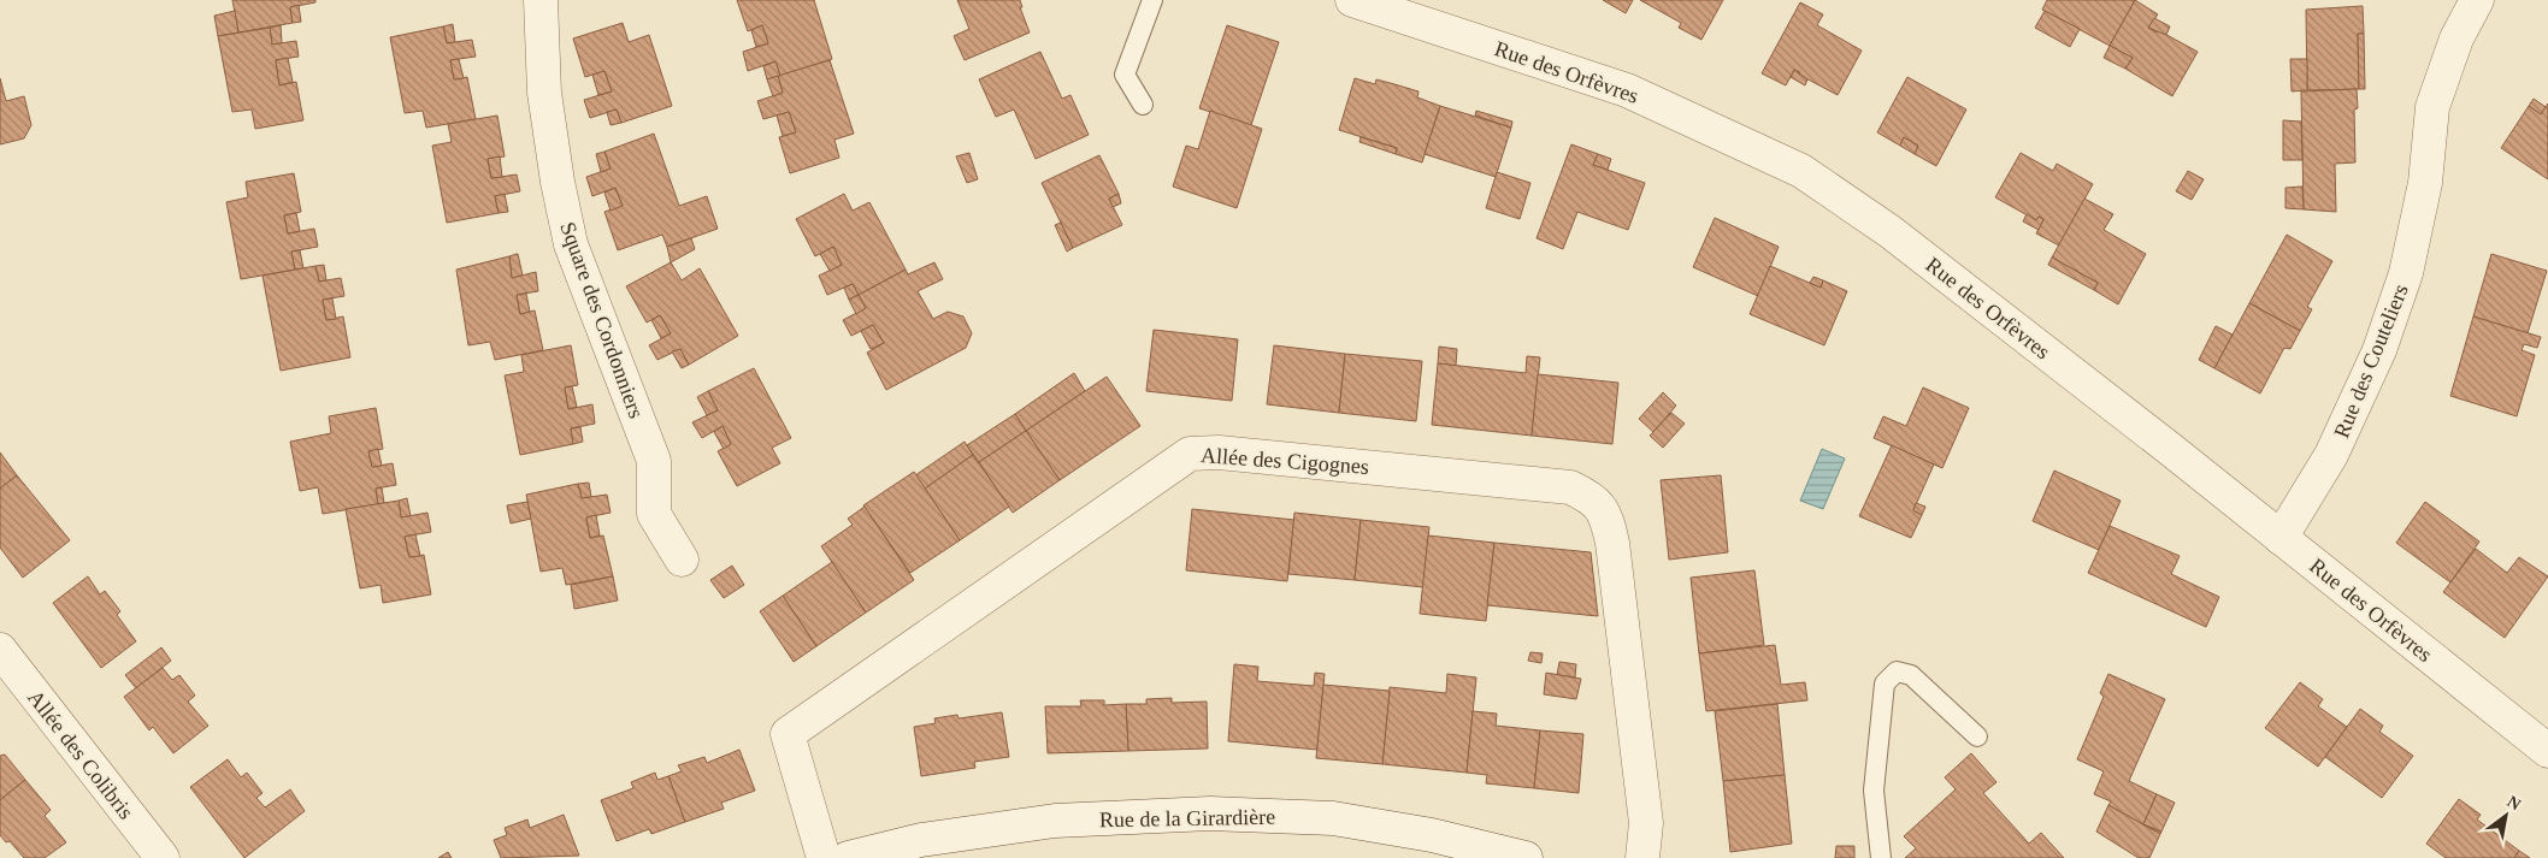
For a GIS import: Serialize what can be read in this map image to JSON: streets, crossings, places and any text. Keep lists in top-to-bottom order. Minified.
{"streets":{"street":["Rue des Orfèvres","Square des Cordonniers","Rue des Couteliers","Allée des Cigognes","Allée des Colibris","Rue de la Girardière"]},"crossings":[["Rue des Orfèvres","Rue des Couteliers"]],"north":"top right"}
